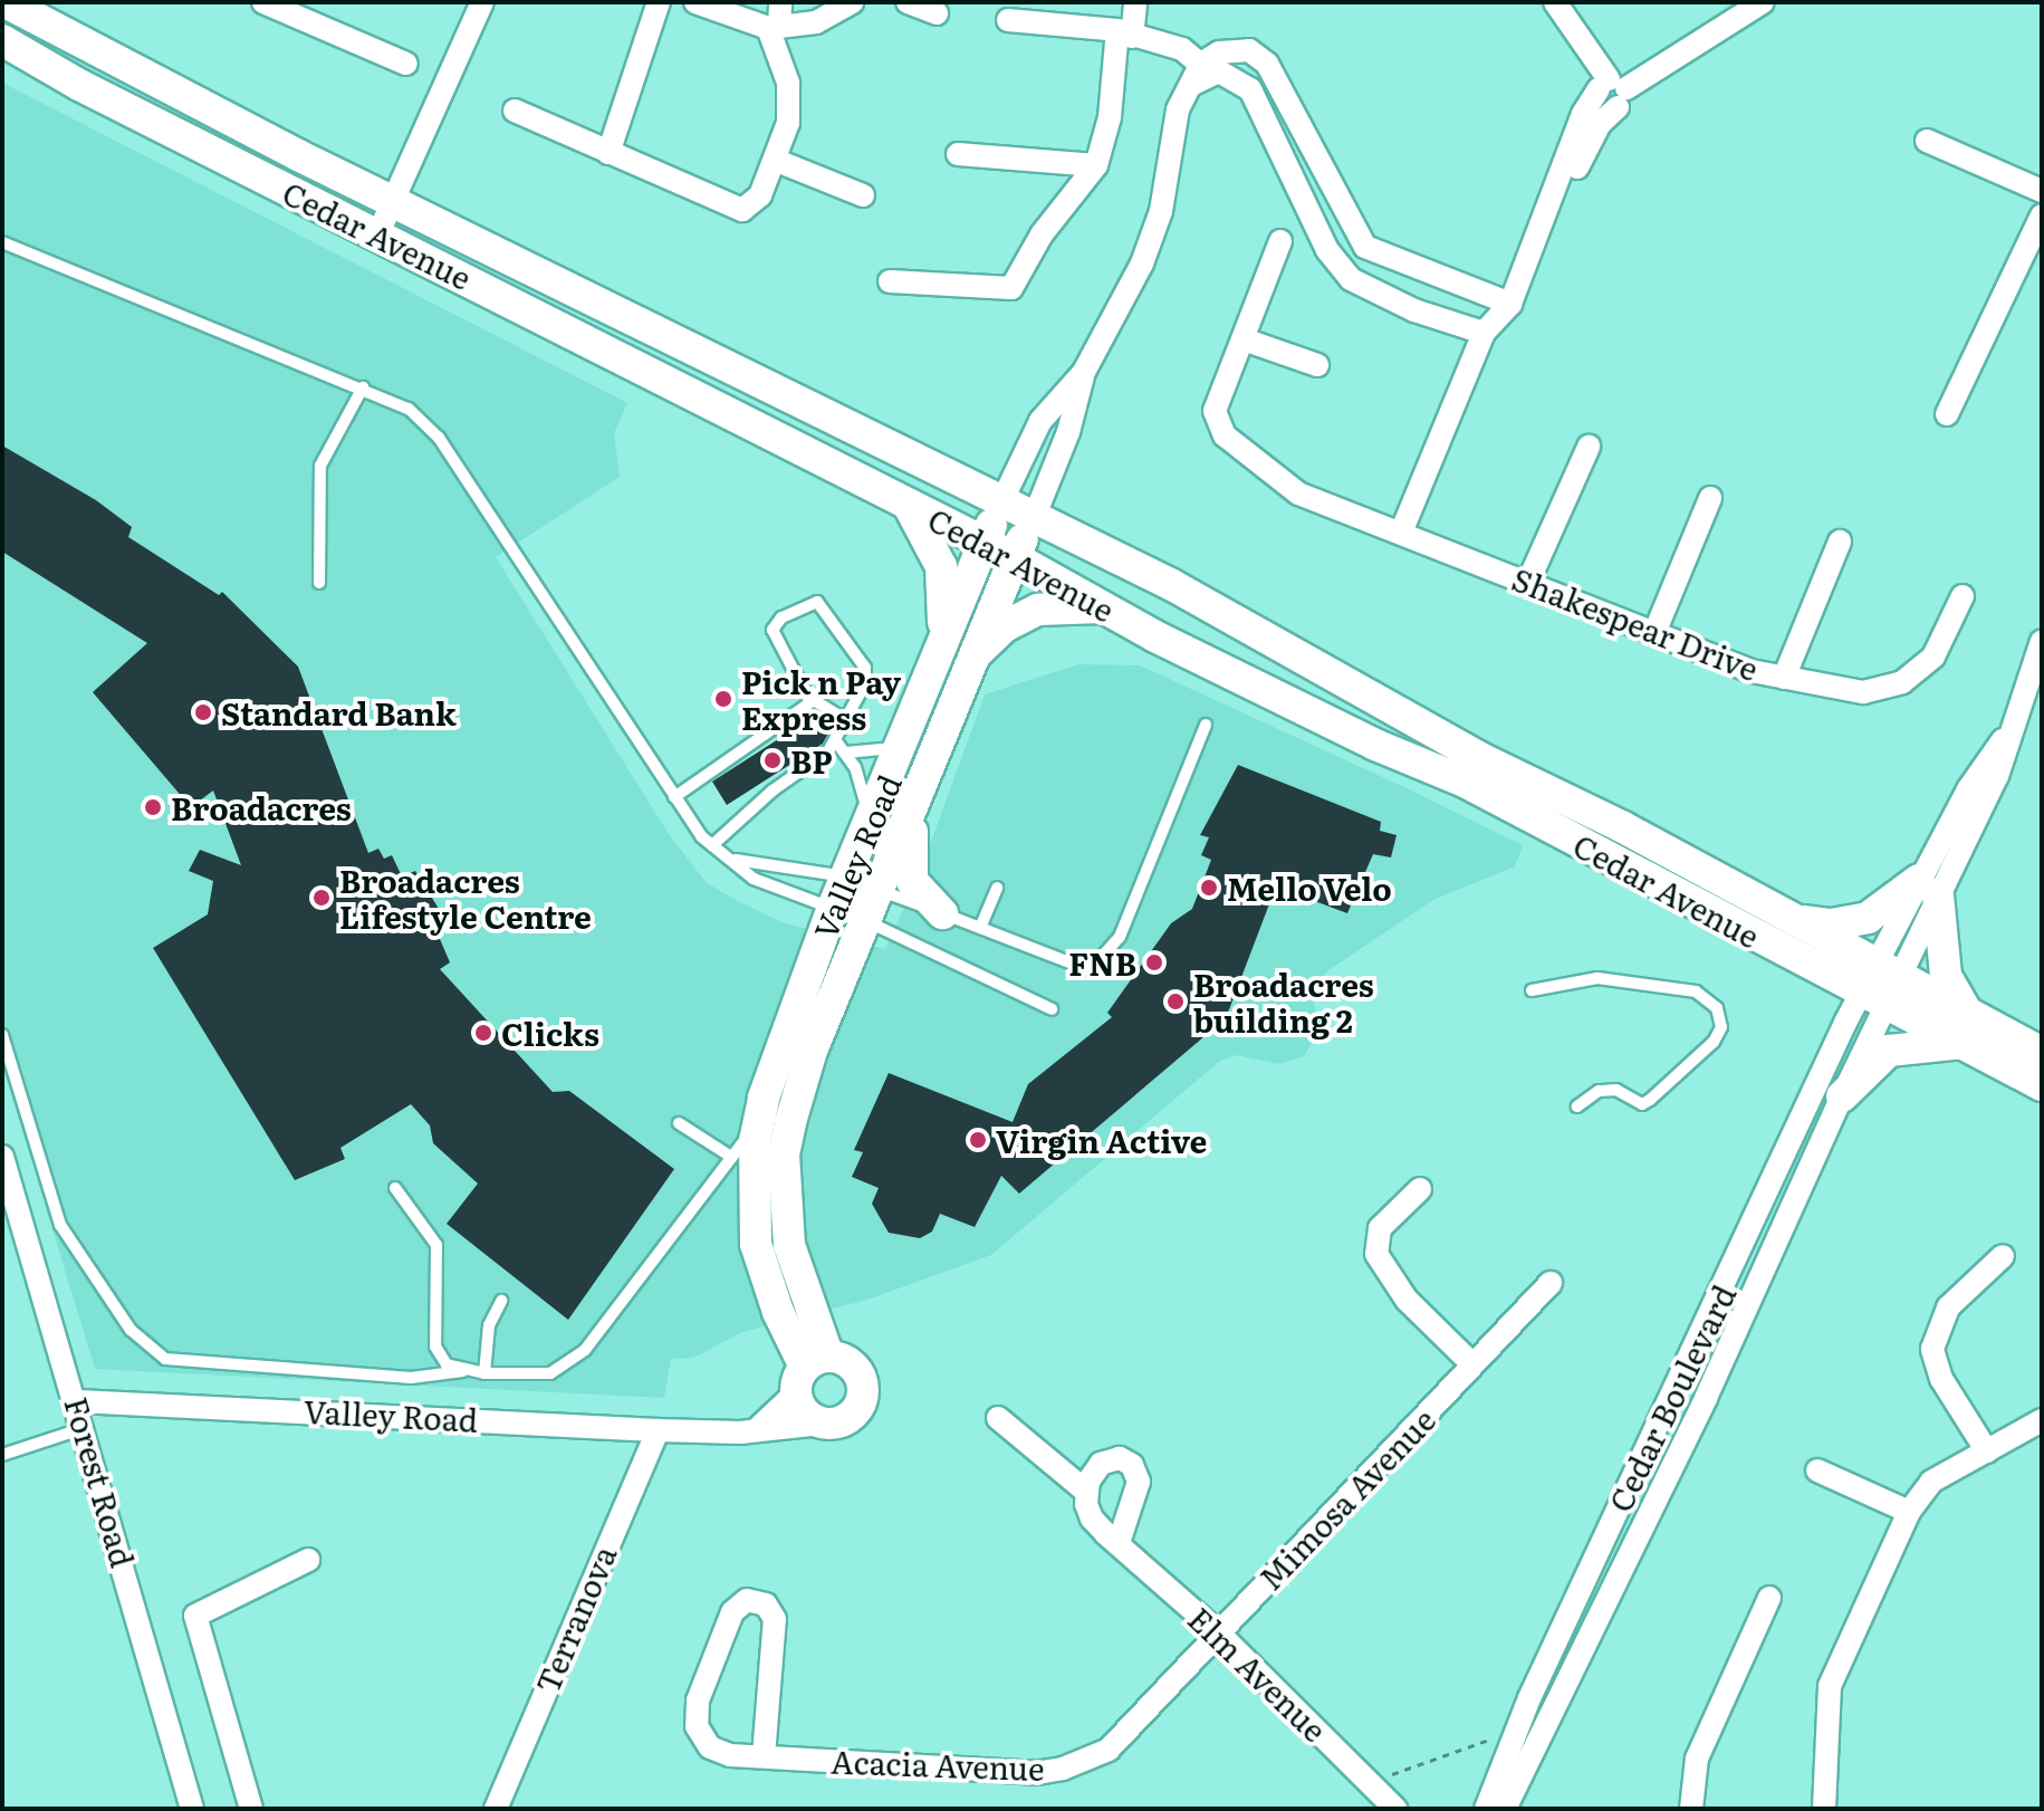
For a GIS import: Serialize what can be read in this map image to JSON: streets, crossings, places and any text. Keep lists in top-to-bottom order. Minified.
{"streets":{"main road":["Cedar Avenue","Valley Road"],"street":["Shakespear Drive","Cedar Boulevard","Forest Road","Mimosa Avenue","Terranova","Elm Avenue","Acacia Avenue"]},"crossings":[["Cedar Avenue","Valley Road"],["Cedar Avenue","Cedar Boulevard"],["Valley Road","Forest Road"],["Valley Road","Terranova"],["Mimosa Avenue","Elm Avenue"],["Mimosa Avenue","Acacia Avenue"],["Elm Avenue","Acacia Avenue"]],"places":["Pick n Pay Express","Standard Bank","BP","Broadacres","Mello Velo","Broadacres Lifestyle Centre","FNB","Broadacres building 2","Clicks","Virgin Active"]}
